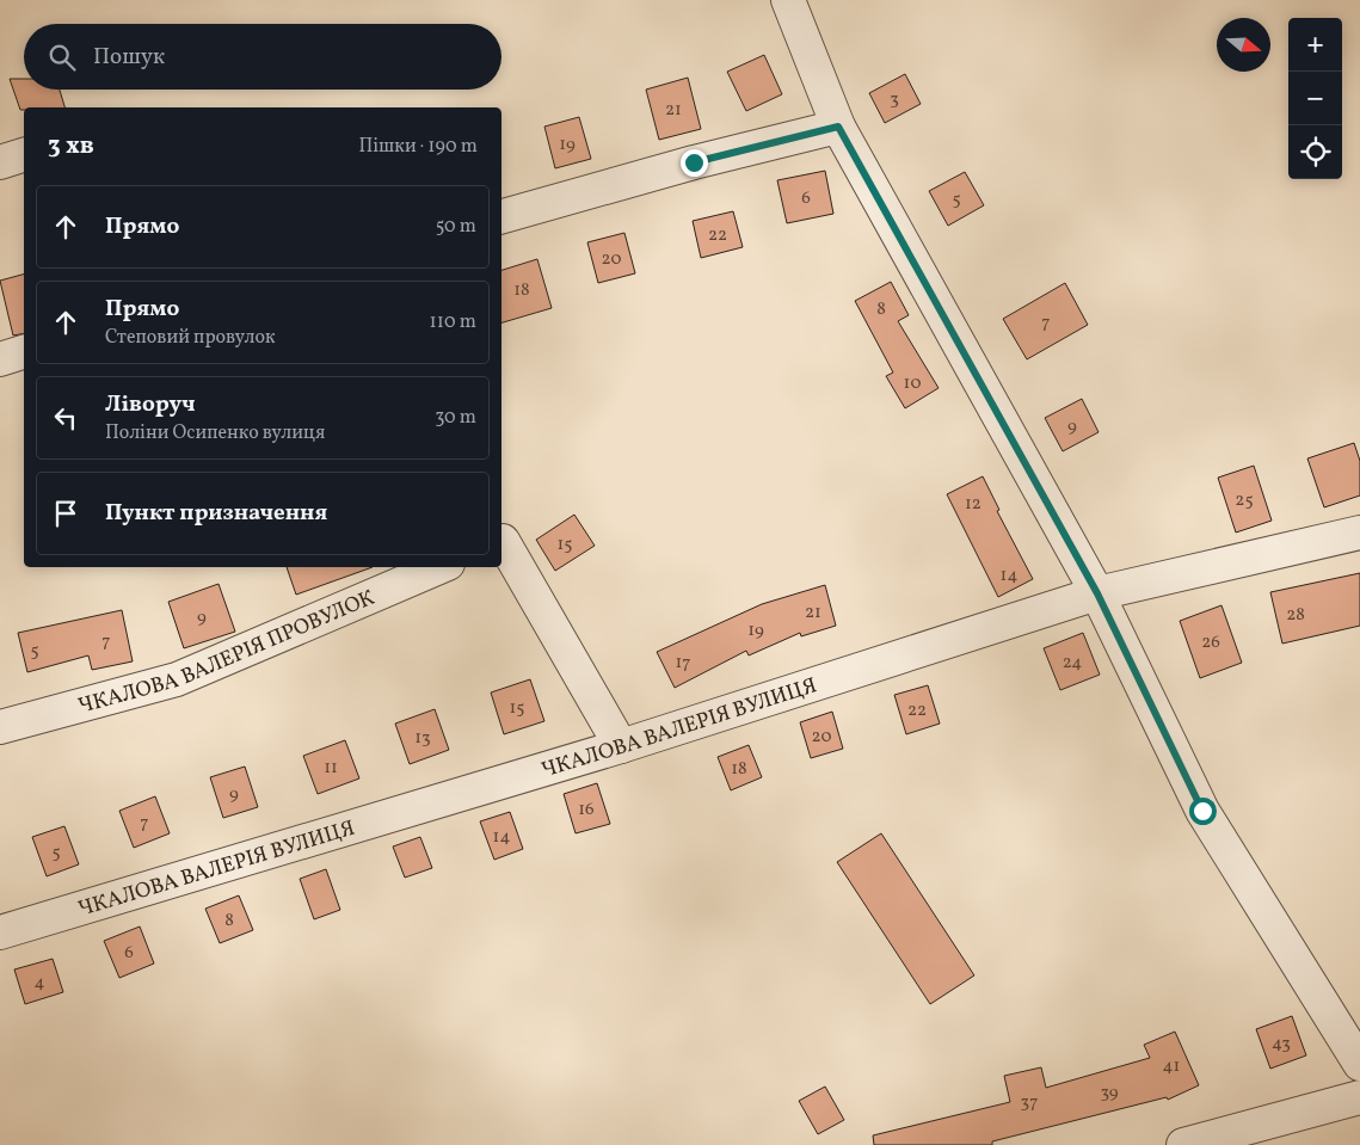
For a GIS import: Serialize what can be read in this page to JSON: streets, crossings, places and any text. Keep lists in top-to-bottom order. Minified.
{"streets":{"street":["ЧКАЛОВА ВАЛЕРІЯ ПРОВУЛОК","ЧКАЛОВА ВАЛЕРІЯ ВУЛИЦЯ"]},"house_numbers":["3","21","19","6","5","22","20","18","8","7","10","9","25","12","15","14","21","28","9","19","7","26","5","17","24","15","22","20","13","11","18","9","16","7","14","5","8","6","4","43","41","39","37"],"north":"right","page":{"map_buttons":["+","−"],"search":"Пошук","heading":["3 хв","Пішки · 190 m"],"list":[["Прямо","50 m"],["Прямо","Степовий провулок","110 m"],["Ліворуч","Поліни Осипенко вулиця","30 m"],"Пункт призначення"]}}
